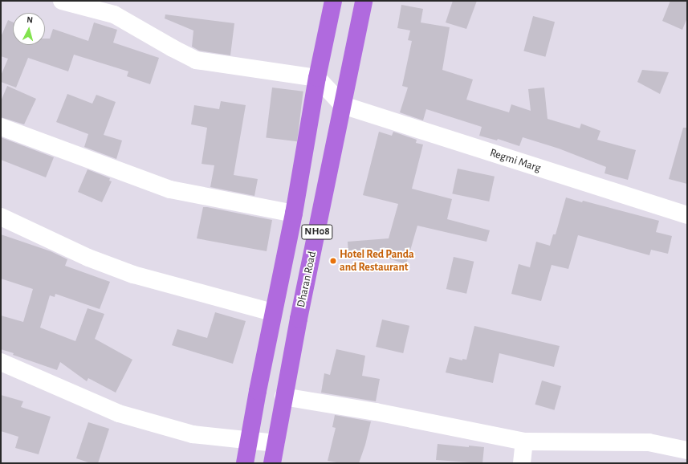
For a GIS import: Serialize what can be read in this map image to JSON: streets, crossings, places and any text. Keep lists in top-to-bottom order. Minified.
{"streets":{"main road":["NH08","Dharan Road"],"street":["Regmi Marg"]},"crossings":[["Regmi Marg","Dharan Road"]],"places":["Hotel Red Panda and Restaurant"],"north":"top"}
